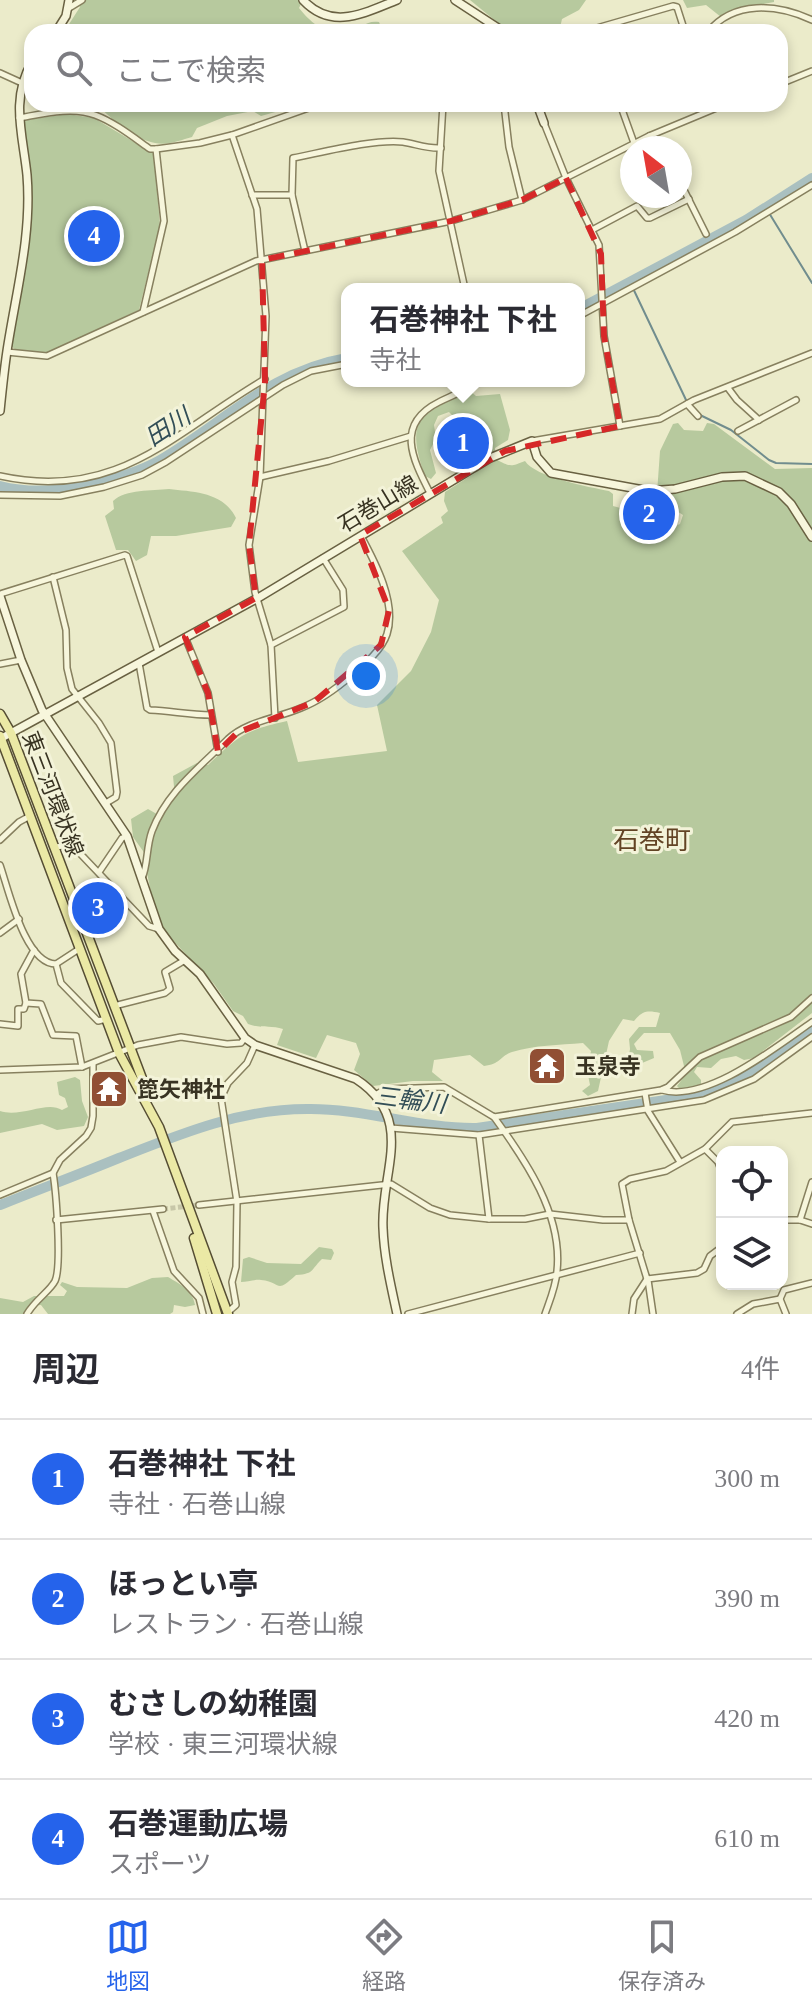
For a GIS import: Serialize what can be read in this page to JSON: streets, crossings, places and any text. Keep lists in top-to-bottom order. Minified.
{"streets":{"main road":["東三河環状線"],"street":["石巻山線"]},"crossings":[["石巻山線","東三河環状線"]],"districts":["石巻町"],"water":["田川","三輪川"],"places":{"temple":["玉泉寺","箆矢神社"]},"north":"top left","page":{"search":"ここで検索","pins":["4","1","2","3"],"popup":["石巻神社 下社","寺社"],"heading":["周辺","4件"],"list":[{"mark":"1","name":"石巻神社 下社","note":"寺社 · 石巻山線","value":"300 m"},{"mark":"2","name":"ほっとい亭","note":"レストラン · 石巻山線","value":"390 m"},{"mark":"3","name":"むさしの幼稚園","note":"学校 · 東三河環状線","value":"420 m"},{"mark":"4","name":"石巻運動広場","note":"スポーツ","value":"610 m"}],"nav":["地図","経路","保存済み"]}}
